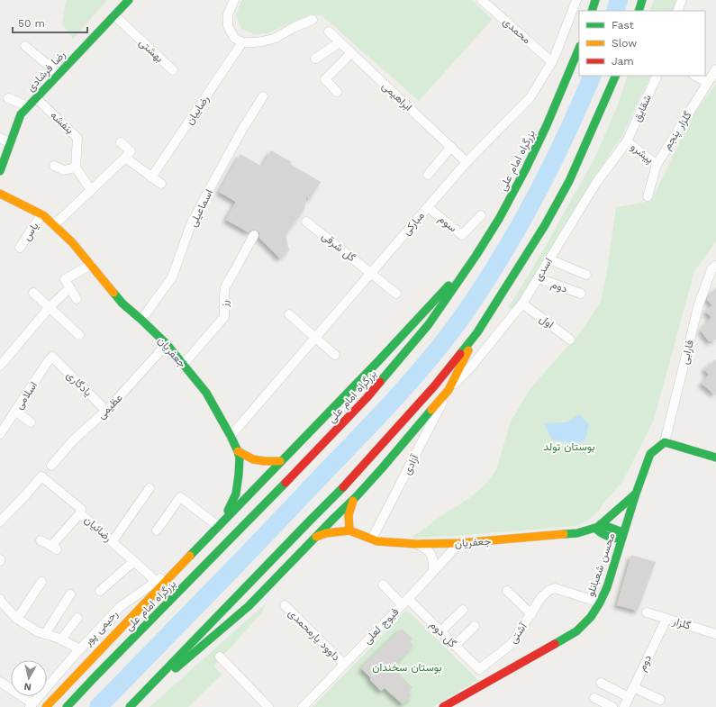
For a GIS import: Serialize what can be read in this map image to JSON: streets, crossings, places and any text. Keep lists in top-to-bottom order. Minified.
{"streets":{"main road":["رضا فرشادی","بزرگراه امام علی","جعفریان","محسن شعبانلو"],"street":["محمدی","بهشتی","ابراهیمی","شقایق","رضاییان","بنفشه","گلزار پنجم","پیشرو","اسماعیلی","مبارکی","سوم","یاس","گل شرقی","اسدی","دوم","رز","اول","فارابی","یادگاری","اسلامی","عظیمی","آزادی","رضائیان","گلزار","فیوج لعلی","رحیمی پور","آشتی","گل دوم","داوود یارمحمدی"]},"crossings":[["محمدی","مبارکی"],["بهشتی","رضا فرشادی"],["رضا فرشادی","بنفشه"],["ابراهیمی","مبارکی"],["شقایق","پیشرو"],["شقایق","اسدی"],["گلزار پنجم","پیشرو"],["پیشرو","اسدی"],["اسماعیلی","جعفریان"],["مبارکی","سوم"],["مبارکی","گل شرقی"],["مبارکی","جعفریان"],["یاس","جعفریان"],["اسدی","دوم"],["اسدی","اول"],["اسدی","آزادی"],["دوم","گلزار"],["رز","جعفریان"],["جعفریان","عظیمی"],["جعفریان","آزادی"],["جعفریان","فیوج لعلی"],["فارابی","محسن شعبانلو"],["یادگاری","اسلامی"],["یادگاری","عظیمی"],["رضائیان","رحیمی پور"],["محسن شعبانلو","آشتی"],["فیوج لعلی","گل دوم"],["فیوج لعلی","داوود یارمحمدی"],["آشتی","گل دوم"]],"parks":["بوستان تولد","بوستان سخندان"],"legend":["Fast","Slow","Jam"],"scale_bar":"50 m","north":"bottom"}
